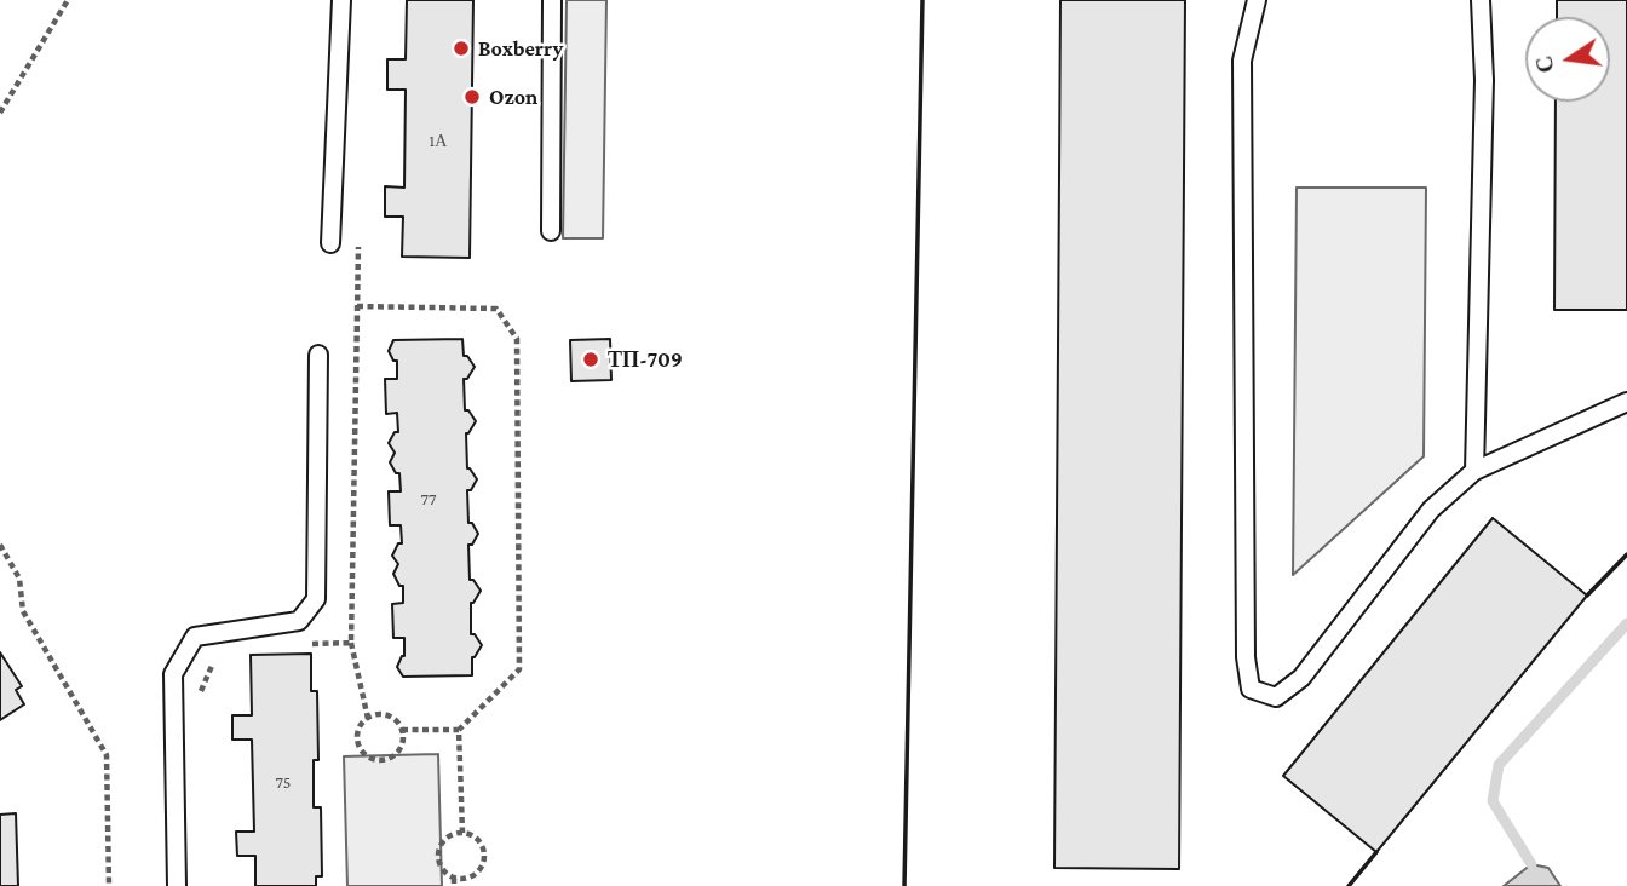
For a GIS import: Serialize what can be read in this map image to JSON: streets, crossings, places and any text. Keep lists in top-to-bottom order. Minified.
{"places":["Boxberry","Ozon","ТП-709"],"house_numbers":["1А","77","75"],"north":"left"}
